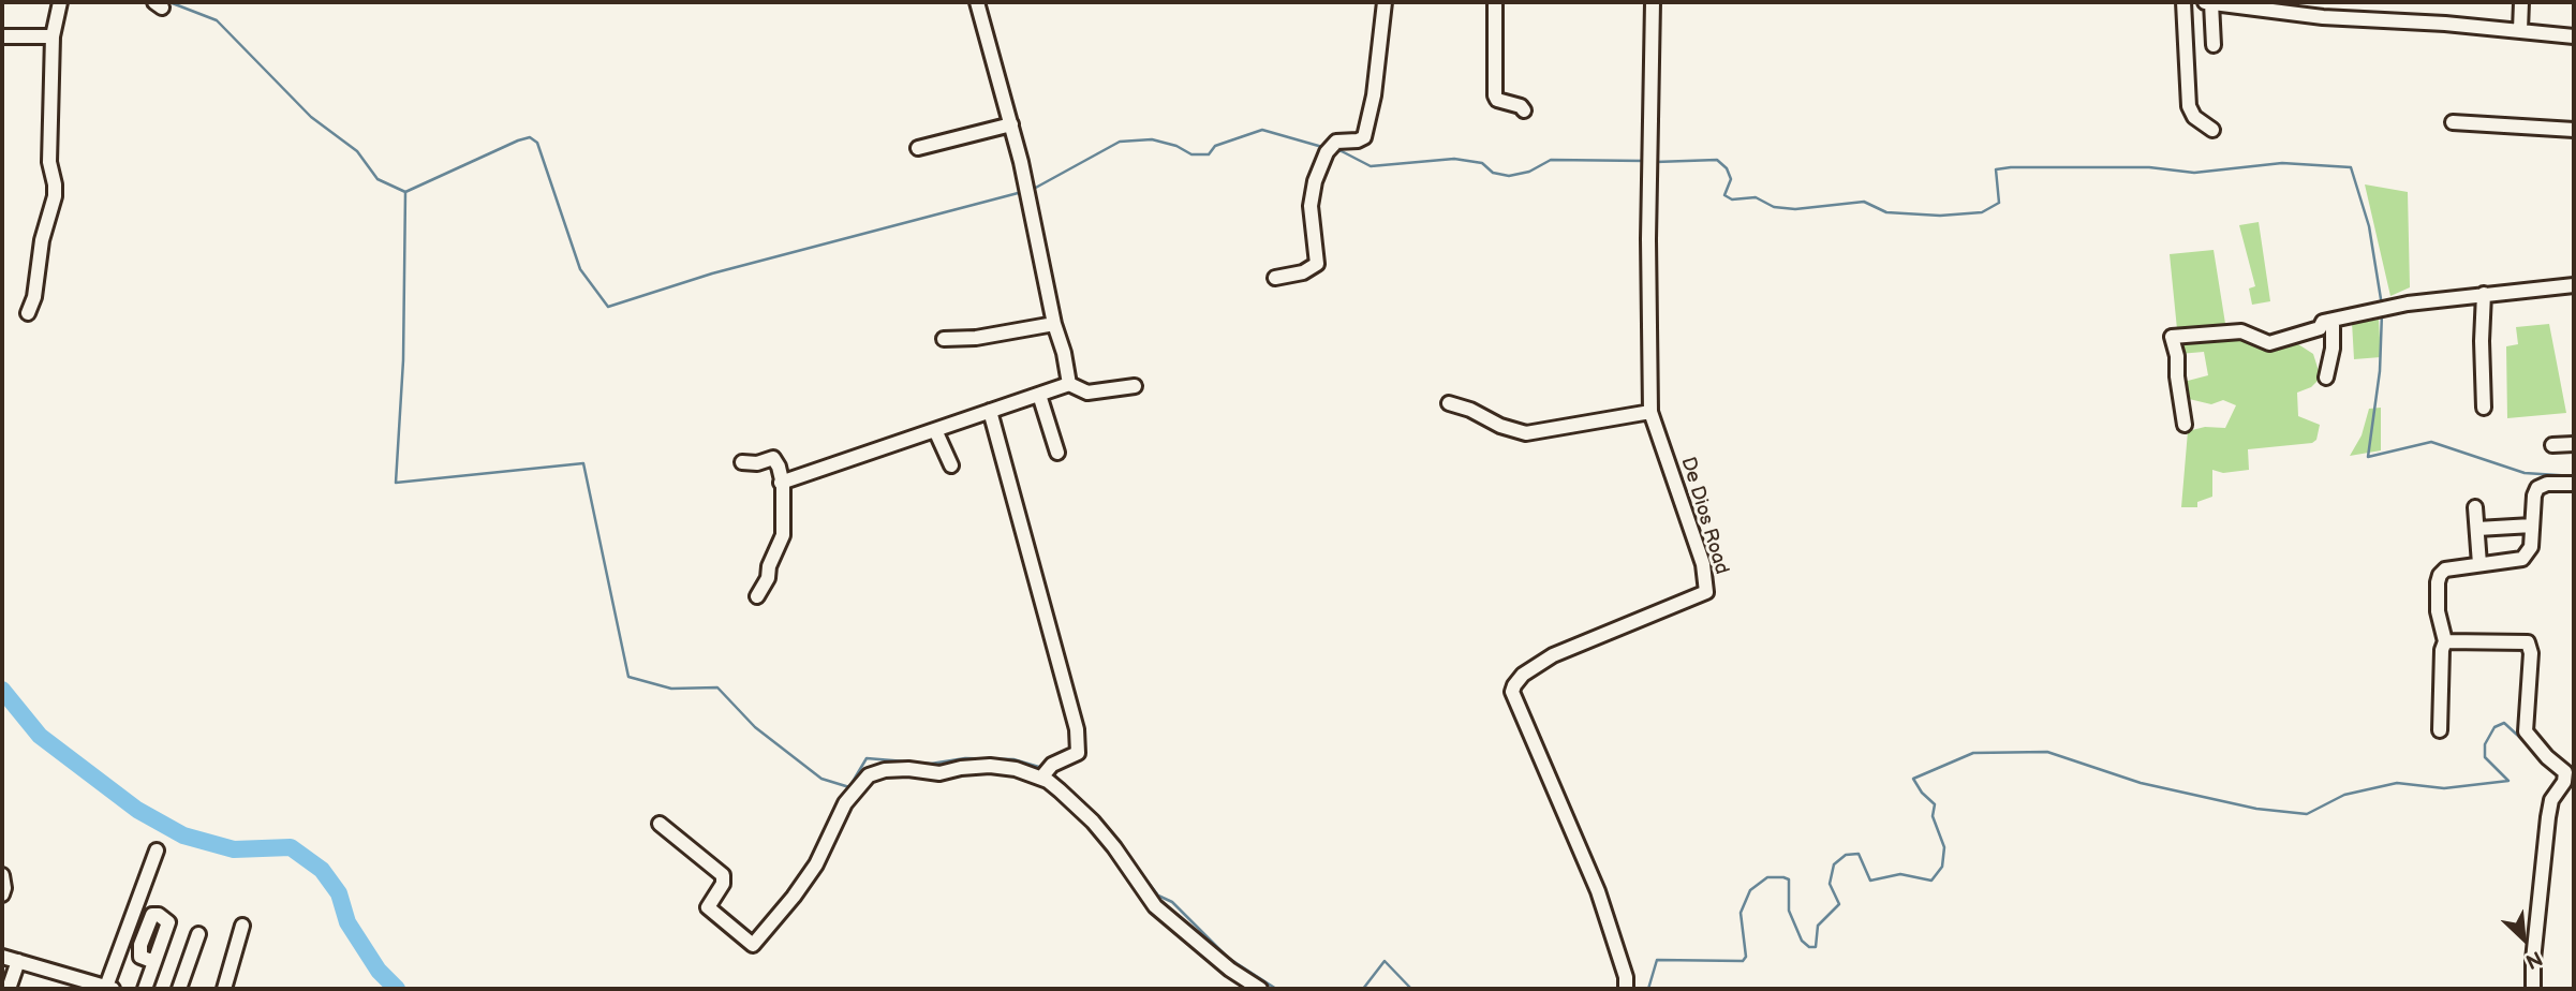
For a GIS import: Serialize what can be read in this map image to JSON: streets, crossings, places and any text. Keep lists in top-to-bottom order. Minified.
{"streets":{"street":["De Dios Road"]},"north":"bottom right"}
